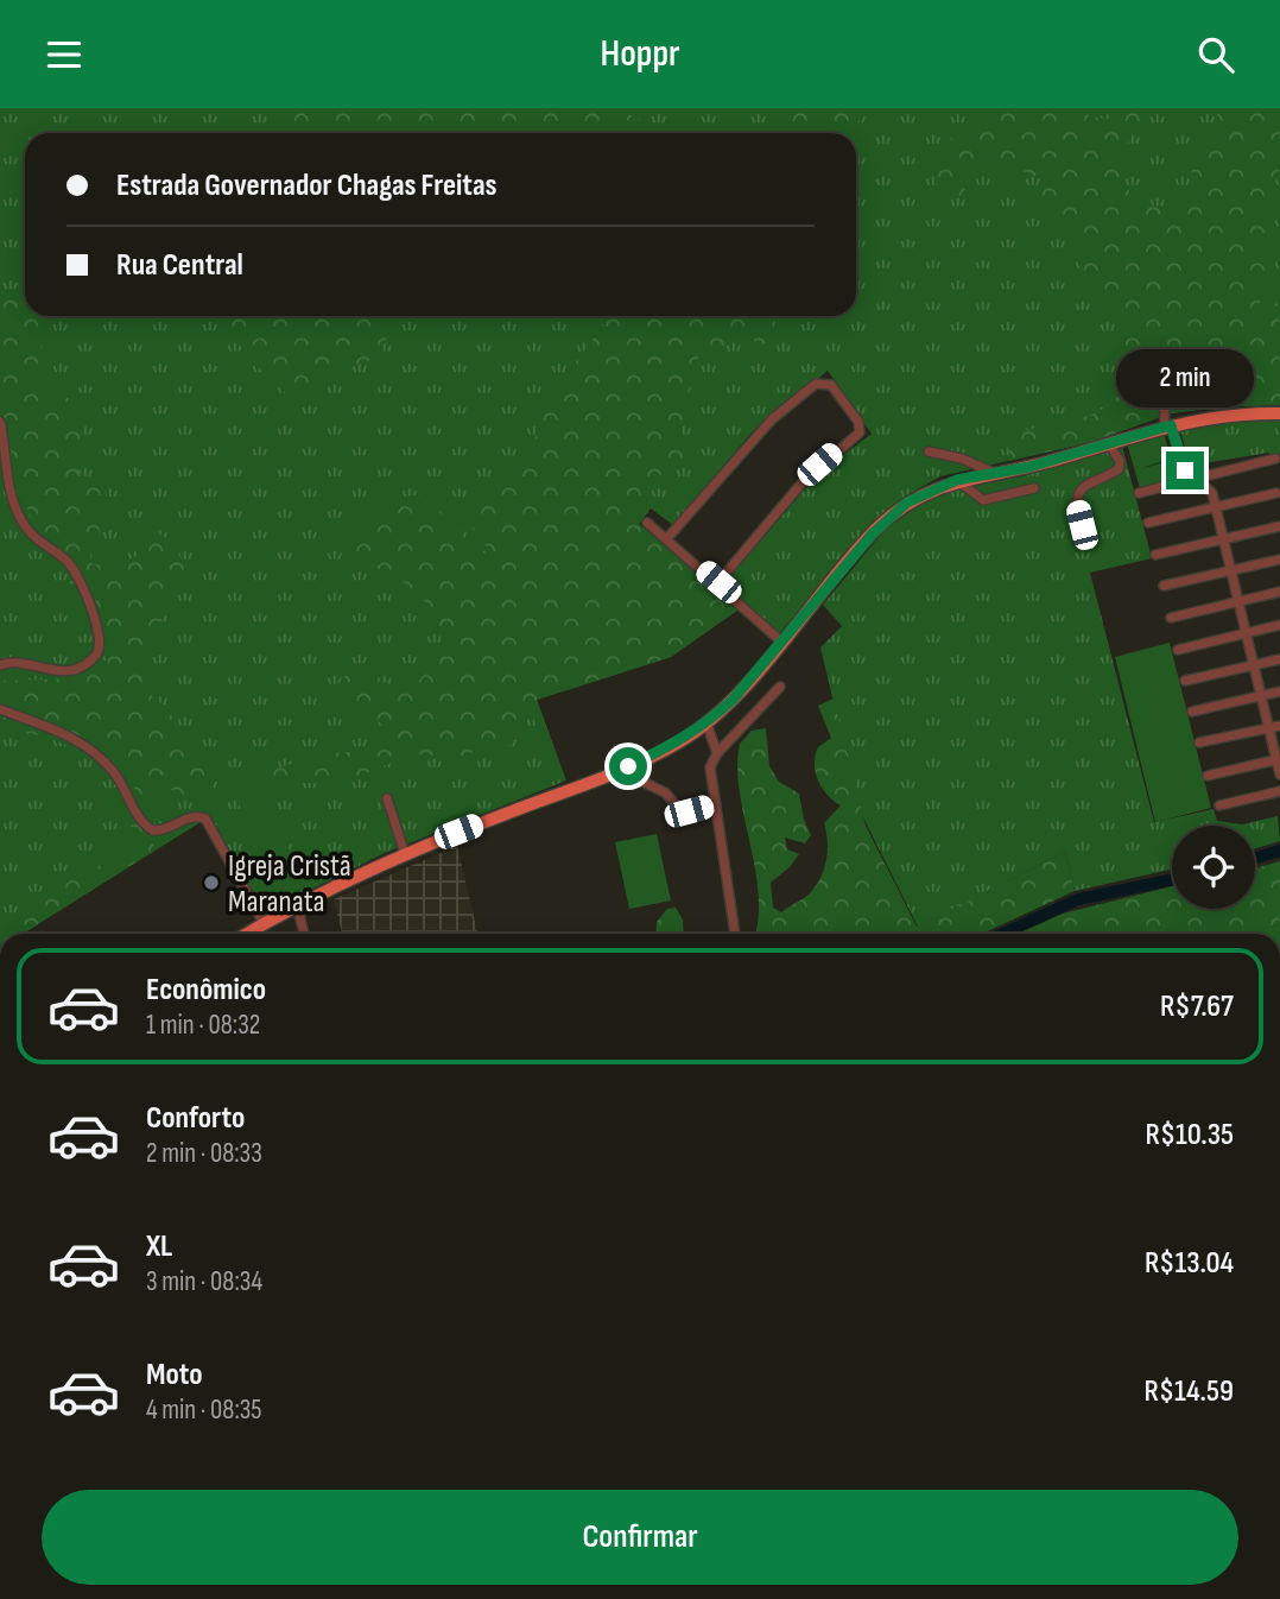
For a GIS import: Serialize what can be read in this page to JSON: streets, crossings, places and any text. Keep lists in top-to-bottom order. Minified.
{"places":["Igreja Cristã Maranata"],"page":{"header":"Hoppr","banner":["Estrada Governador Chagas Freitas","Rua Central"],"bubble":"2 min","list":[{"name":"Econômico","note":"1 min · 08:32","value":"R$7.67"},{"name":"Conforto","note":"2 min · 08:33","value":"R$10.35"},{"name":"XL","note":"3 min · 08:34","value":"R$13.04"},{"name":"Moto","note":"4 min · 08:35","value":"R$14.59"}],"buttons":"Confirmar"}}
